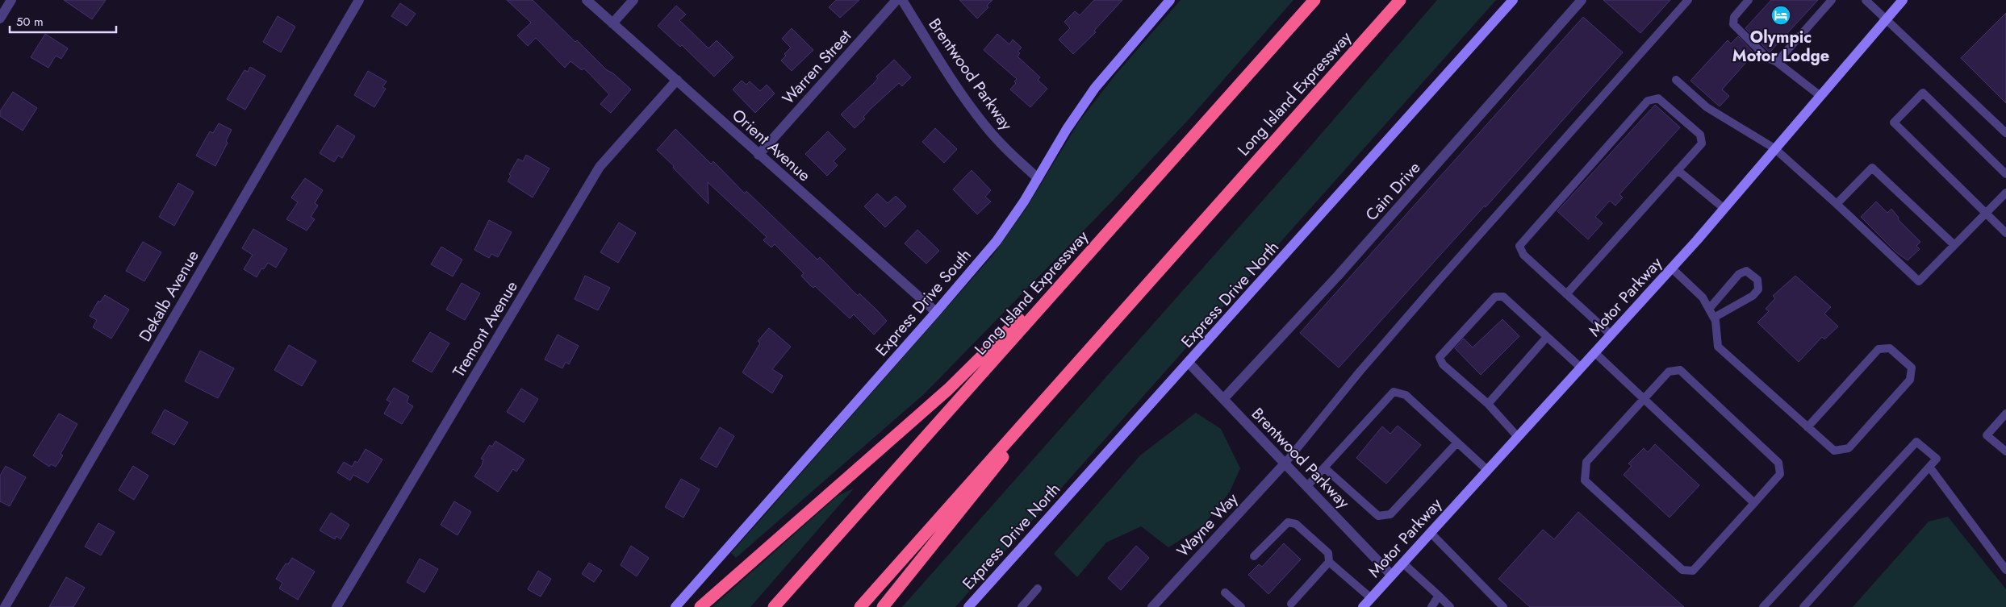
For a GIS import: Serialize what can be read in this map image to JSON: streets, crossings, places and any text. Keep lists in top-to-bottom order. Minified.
{"streets":{"highway":["Long Island Expressway"],"main road":["Express Drive North","Motor Parkway","Express Drive South"],"street":["Warren Street","Brentwood Parkway","Orient Avenue","Cain Drive","Dekalb Avenue","Tremont Avenue","Wayne Way"]},"crossings":[["Warren Street","Orient Avenue"],["Brentwood Parkway","Cain Drive"],["Brentwood Parkway","Express Drive North"],["Brentwood Parkway","Motor Parkway"],["Brentwood Parkway","Express Drive South"],["Brentwood Parkway","Wayne Way"],["Orient Avenue","Express Drive South"],["Orient Avenue","Tremont Avenue"]],"places":{"hotel":["Olympic Motor Lodge"]},"scale_bar":"50 m"}
